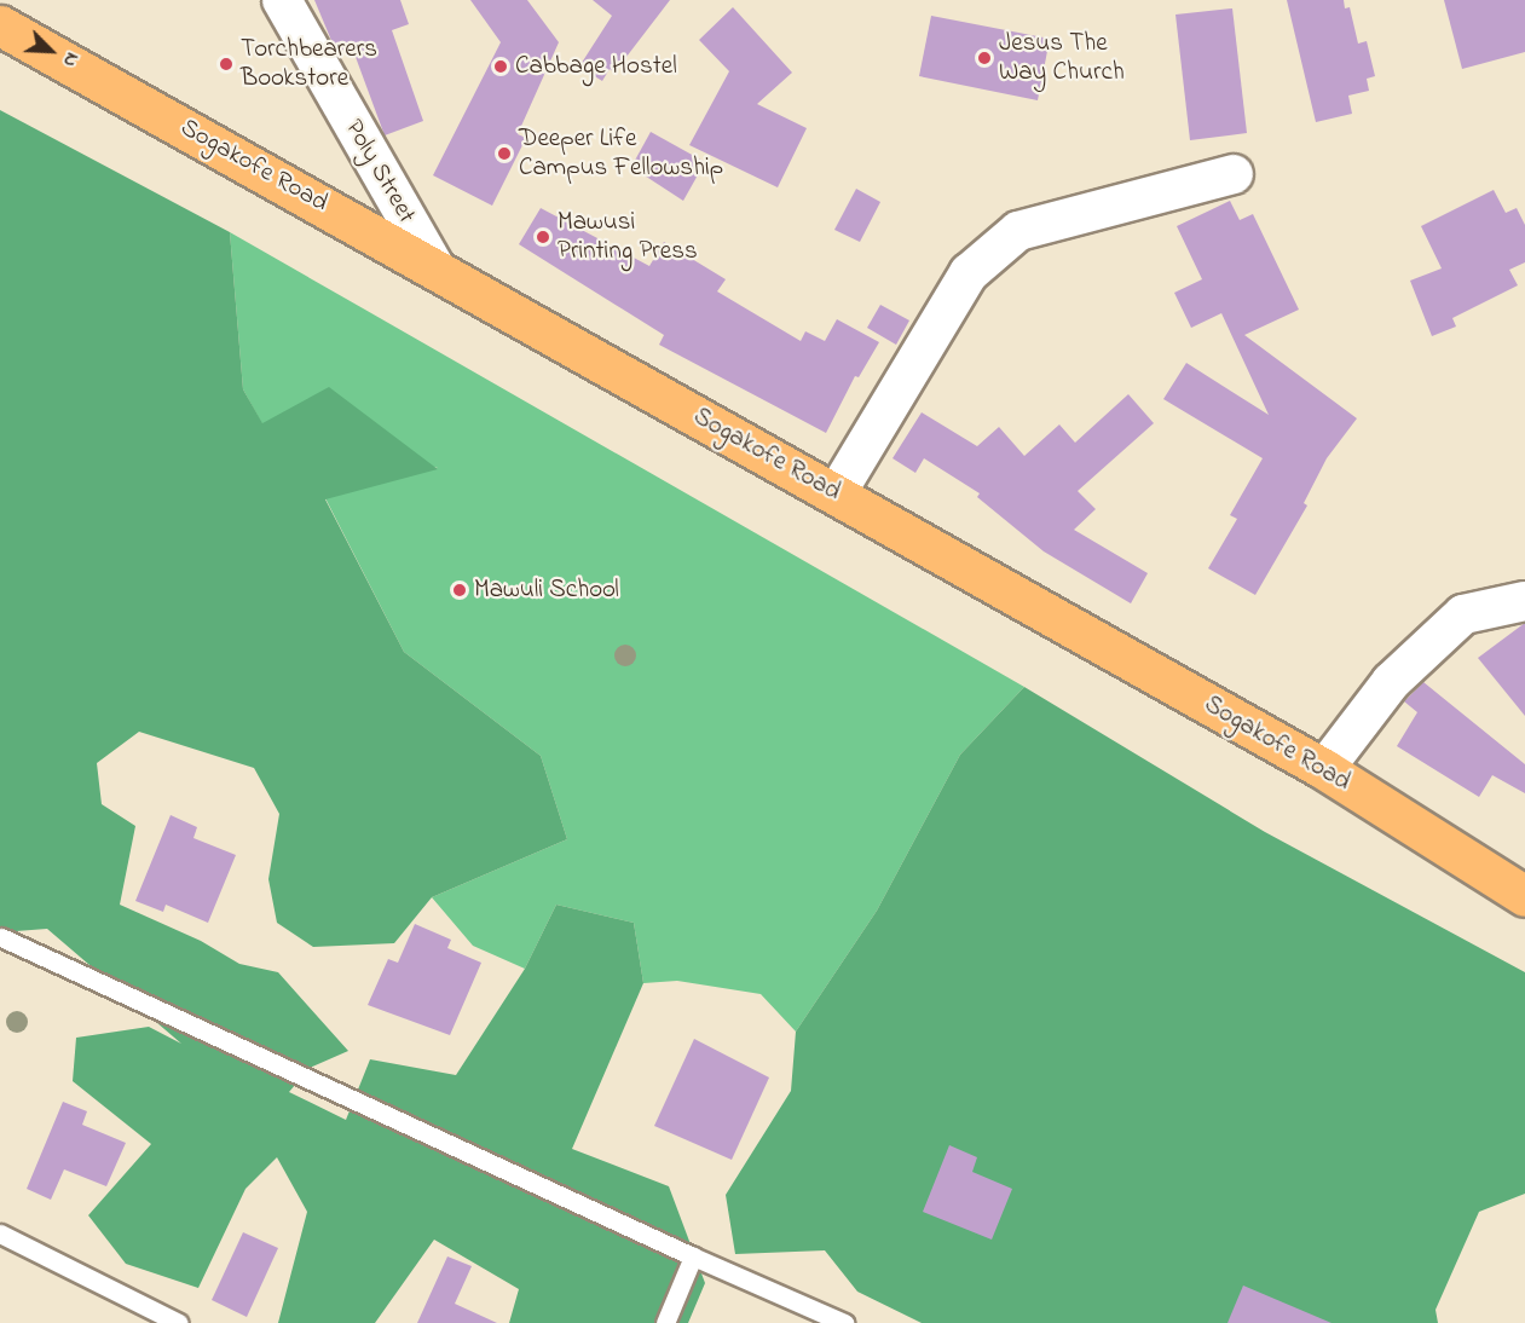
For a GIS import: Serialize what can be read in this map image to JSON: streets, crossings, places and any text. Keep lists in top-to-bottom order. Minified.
{"streets":{"main road":["Sogakofe Road"],"street":["Poly Street"]},"crossings":[["Sogakofe Road","Poly Street"]],"places":["Jesus The Way Church","Torchbearers Bookstore","Cabbage Hostel","Deeper Life Campus Fellowship","Mawusi Printing Press","Mawuli School"],"north":"bottom right"}
